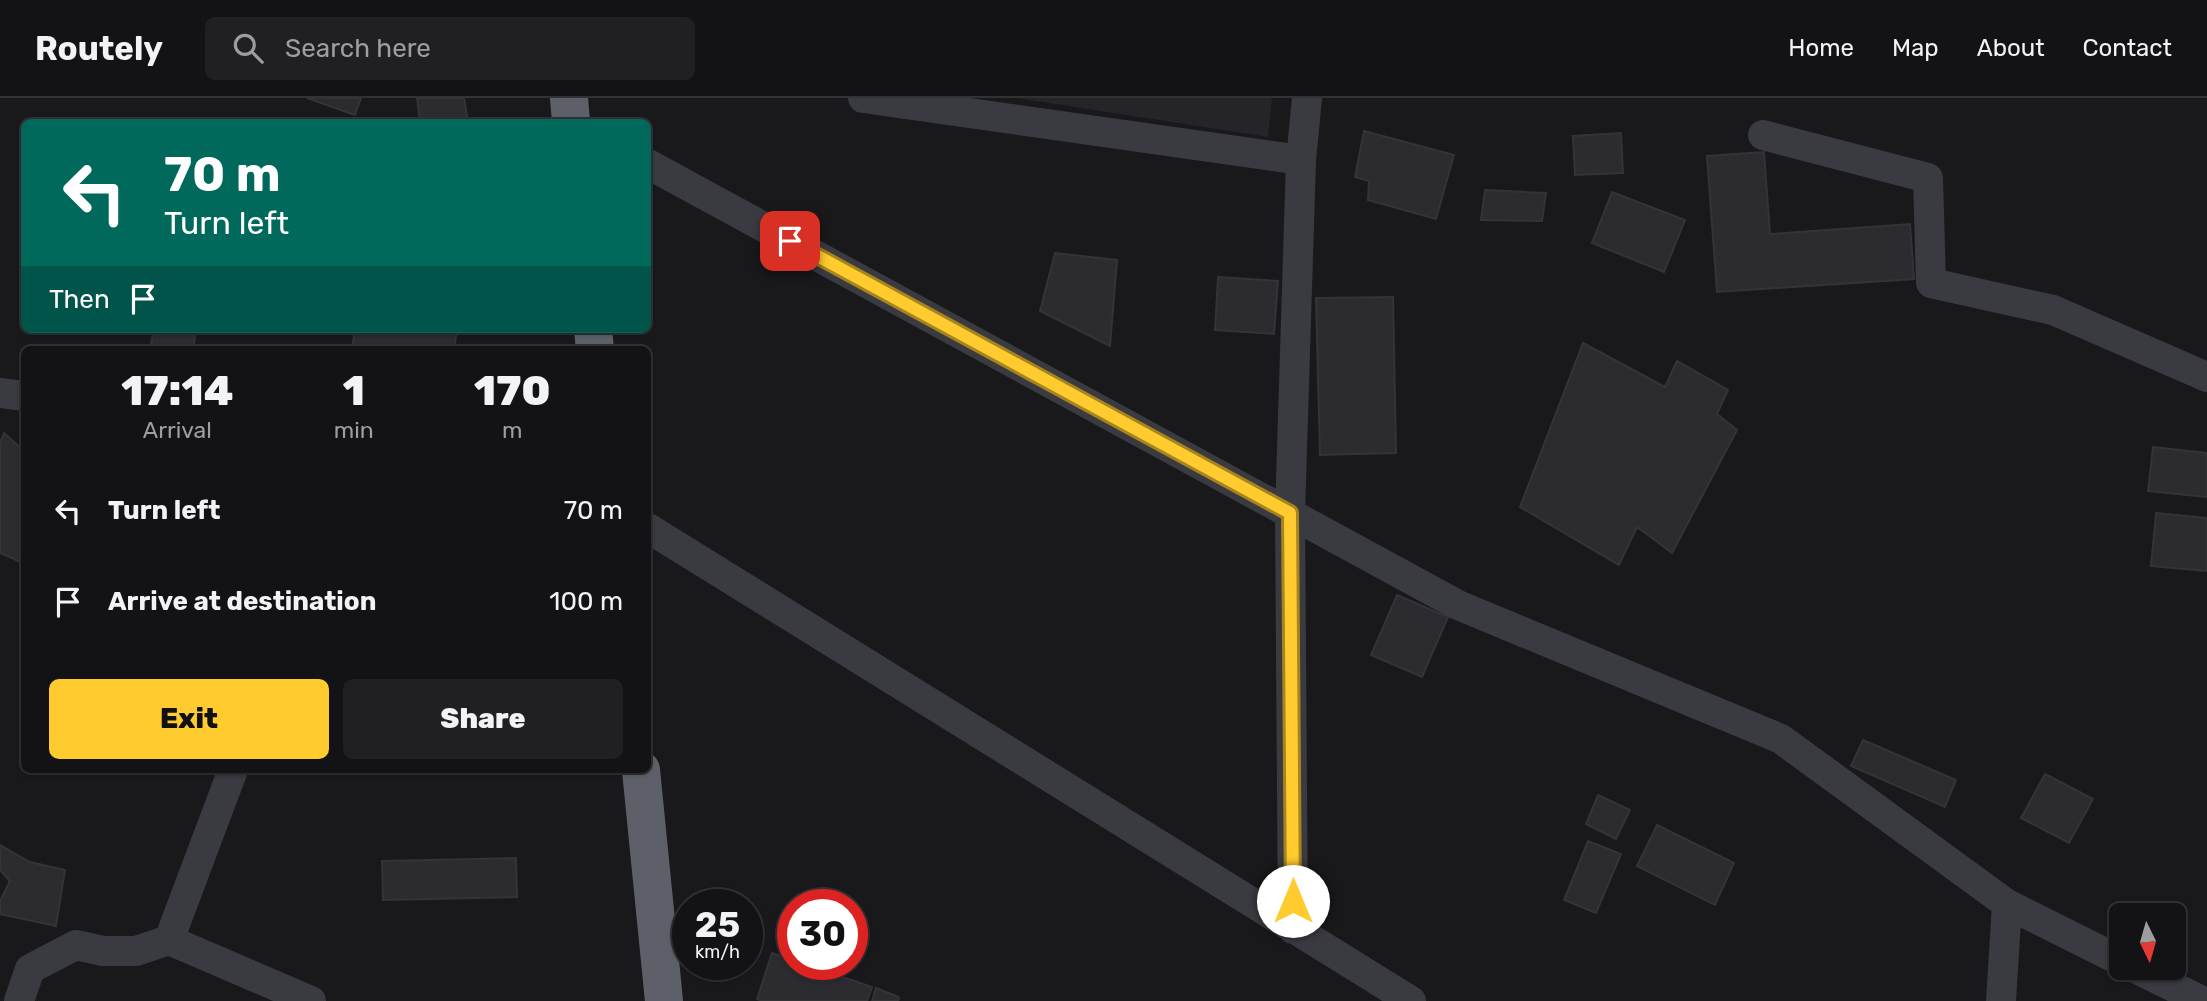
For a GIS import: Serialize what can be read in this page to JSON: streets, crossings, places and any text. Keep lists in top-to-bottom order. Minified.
{"north":"bottom","page":{"header":"Routely","search":"Search here","nav":["Home","Map","About","Contact"],"turn":["70 m","Turn left"],"then":"Then","eta":["17:14","Arrival","1","min","170","m"],"list":[{"name":"Turn left","value":"70 m"},{"name":"Arrive at destination","value":"100 m"}],"buttons":["Exit","Share"],"speed":"25 km/h","limit":"30"}}
